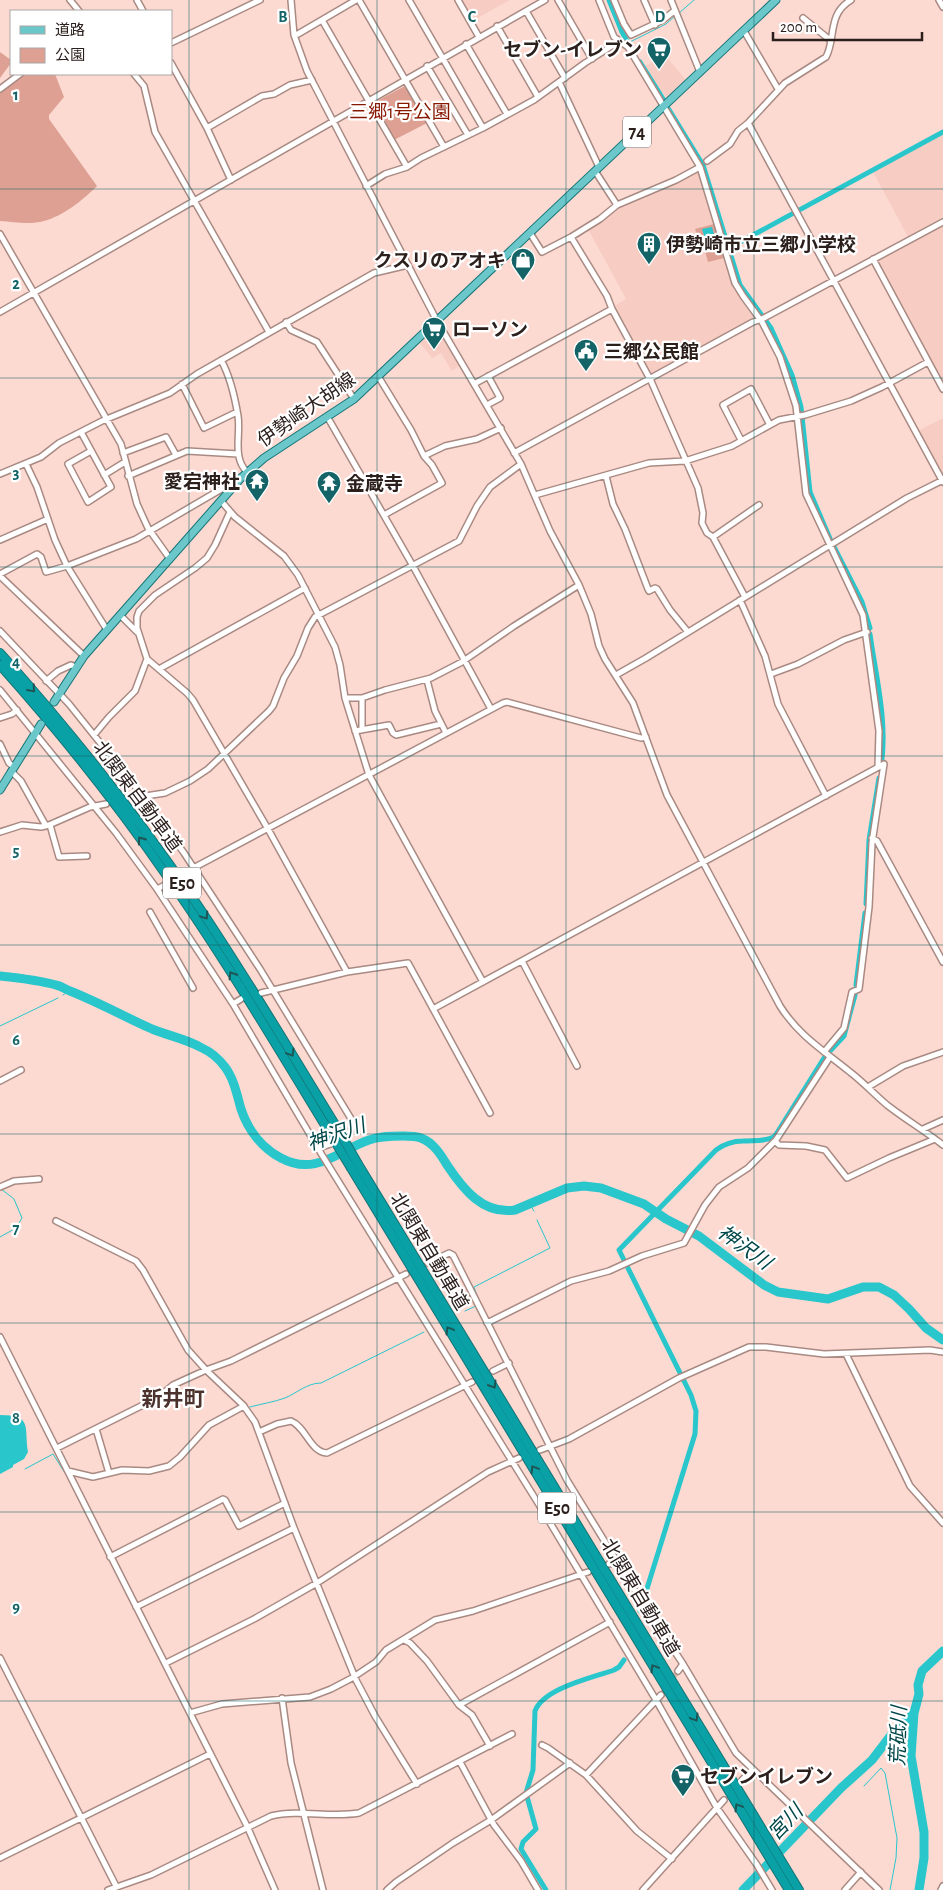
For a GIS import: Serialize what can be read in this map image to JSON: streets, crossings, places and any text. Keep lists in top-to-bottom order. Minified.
{"streets":{"highway":["北関東自動車道","E50"],"main road":["74","伊勢崎大胡線"]},"districts":["新井町"],"water":["神沢川","荒砥川","宮川"],"parks":["三郷1号公園"],"places":{"supermarket":["セブン-イレブン","ローソン","セブンイレブン"],"building":["伊勢崎市立三郷小学校"],"shop":["クスリのアオキ"],"public building":["三郷公民館"],"temple":["愛宕神社","金蔵寺"]},"legend":["道路","公園"],"scale_bar":"200 m","grid":{"columns":["B","C","D"],"rows":["1","2","3","4","5","6","7","8","9"]}}
